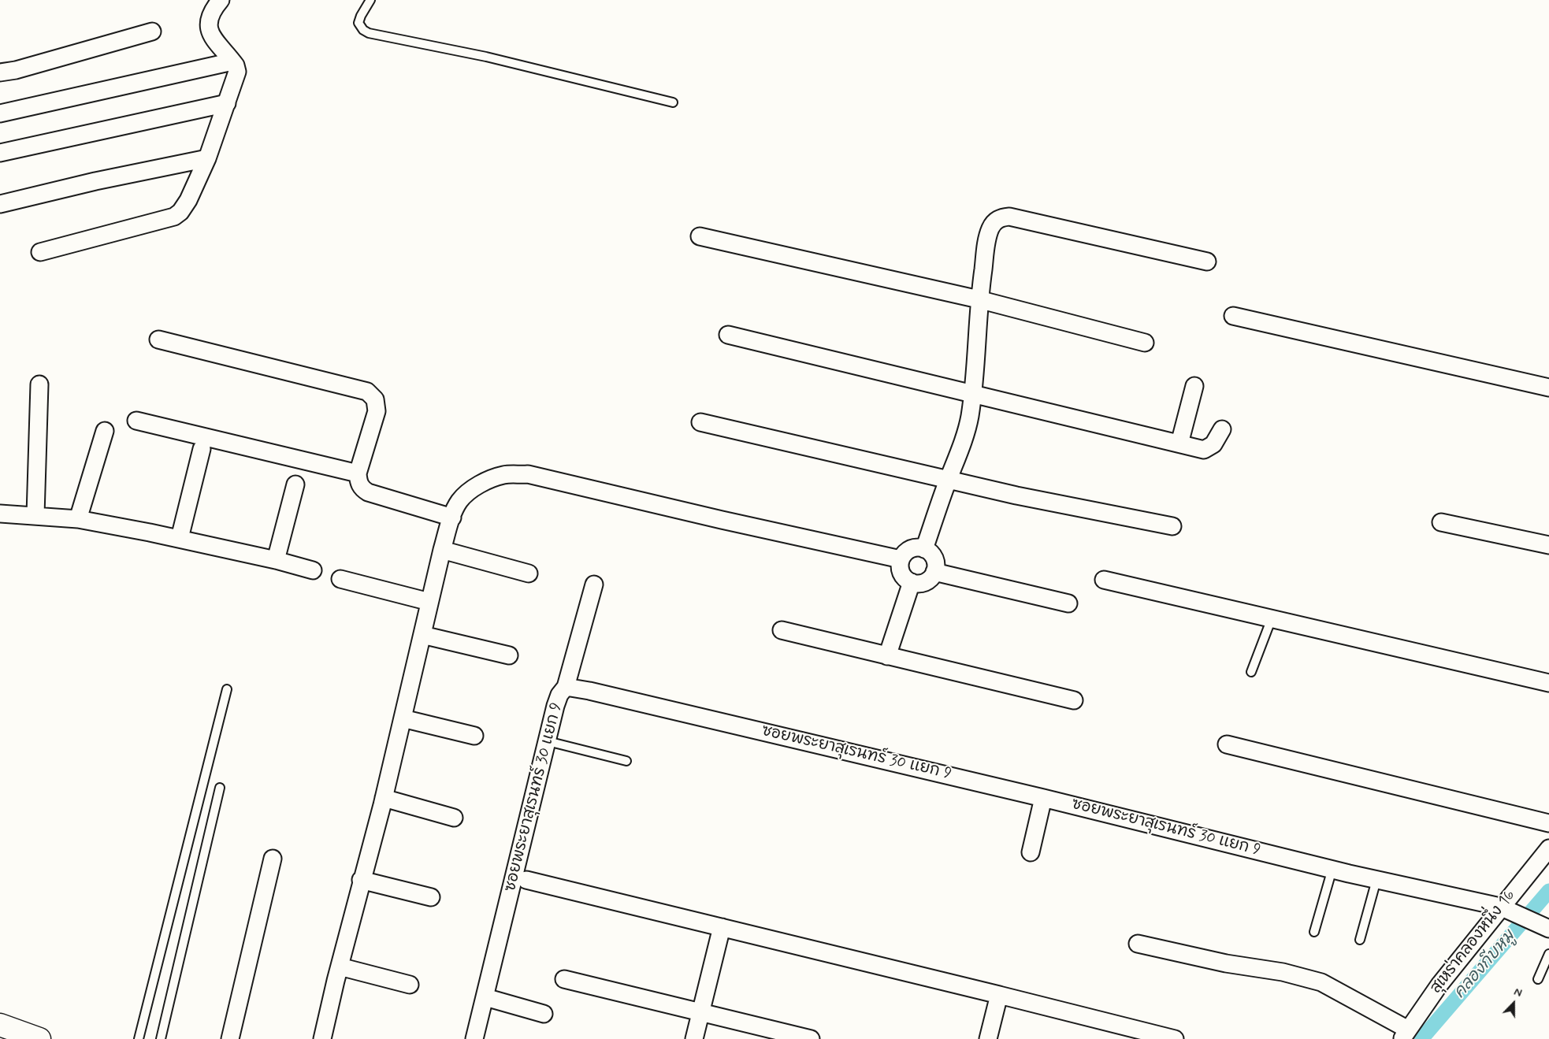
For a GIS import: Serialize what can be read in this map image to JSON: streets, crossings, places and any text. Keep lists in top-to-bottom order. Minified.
{"streets":{"street":["ซอยพระยาสุเรนทร์ 30 แยก 9","สุเหร่าคลองหนึ่ง 16"]},"crossings":[["ซอยพระยาสุเรนทร์ 30 แยก 9","สุเหร่าคลองหนึ่ง 16"]],"water":["คลองกีบหมู"],"north":"top"}
